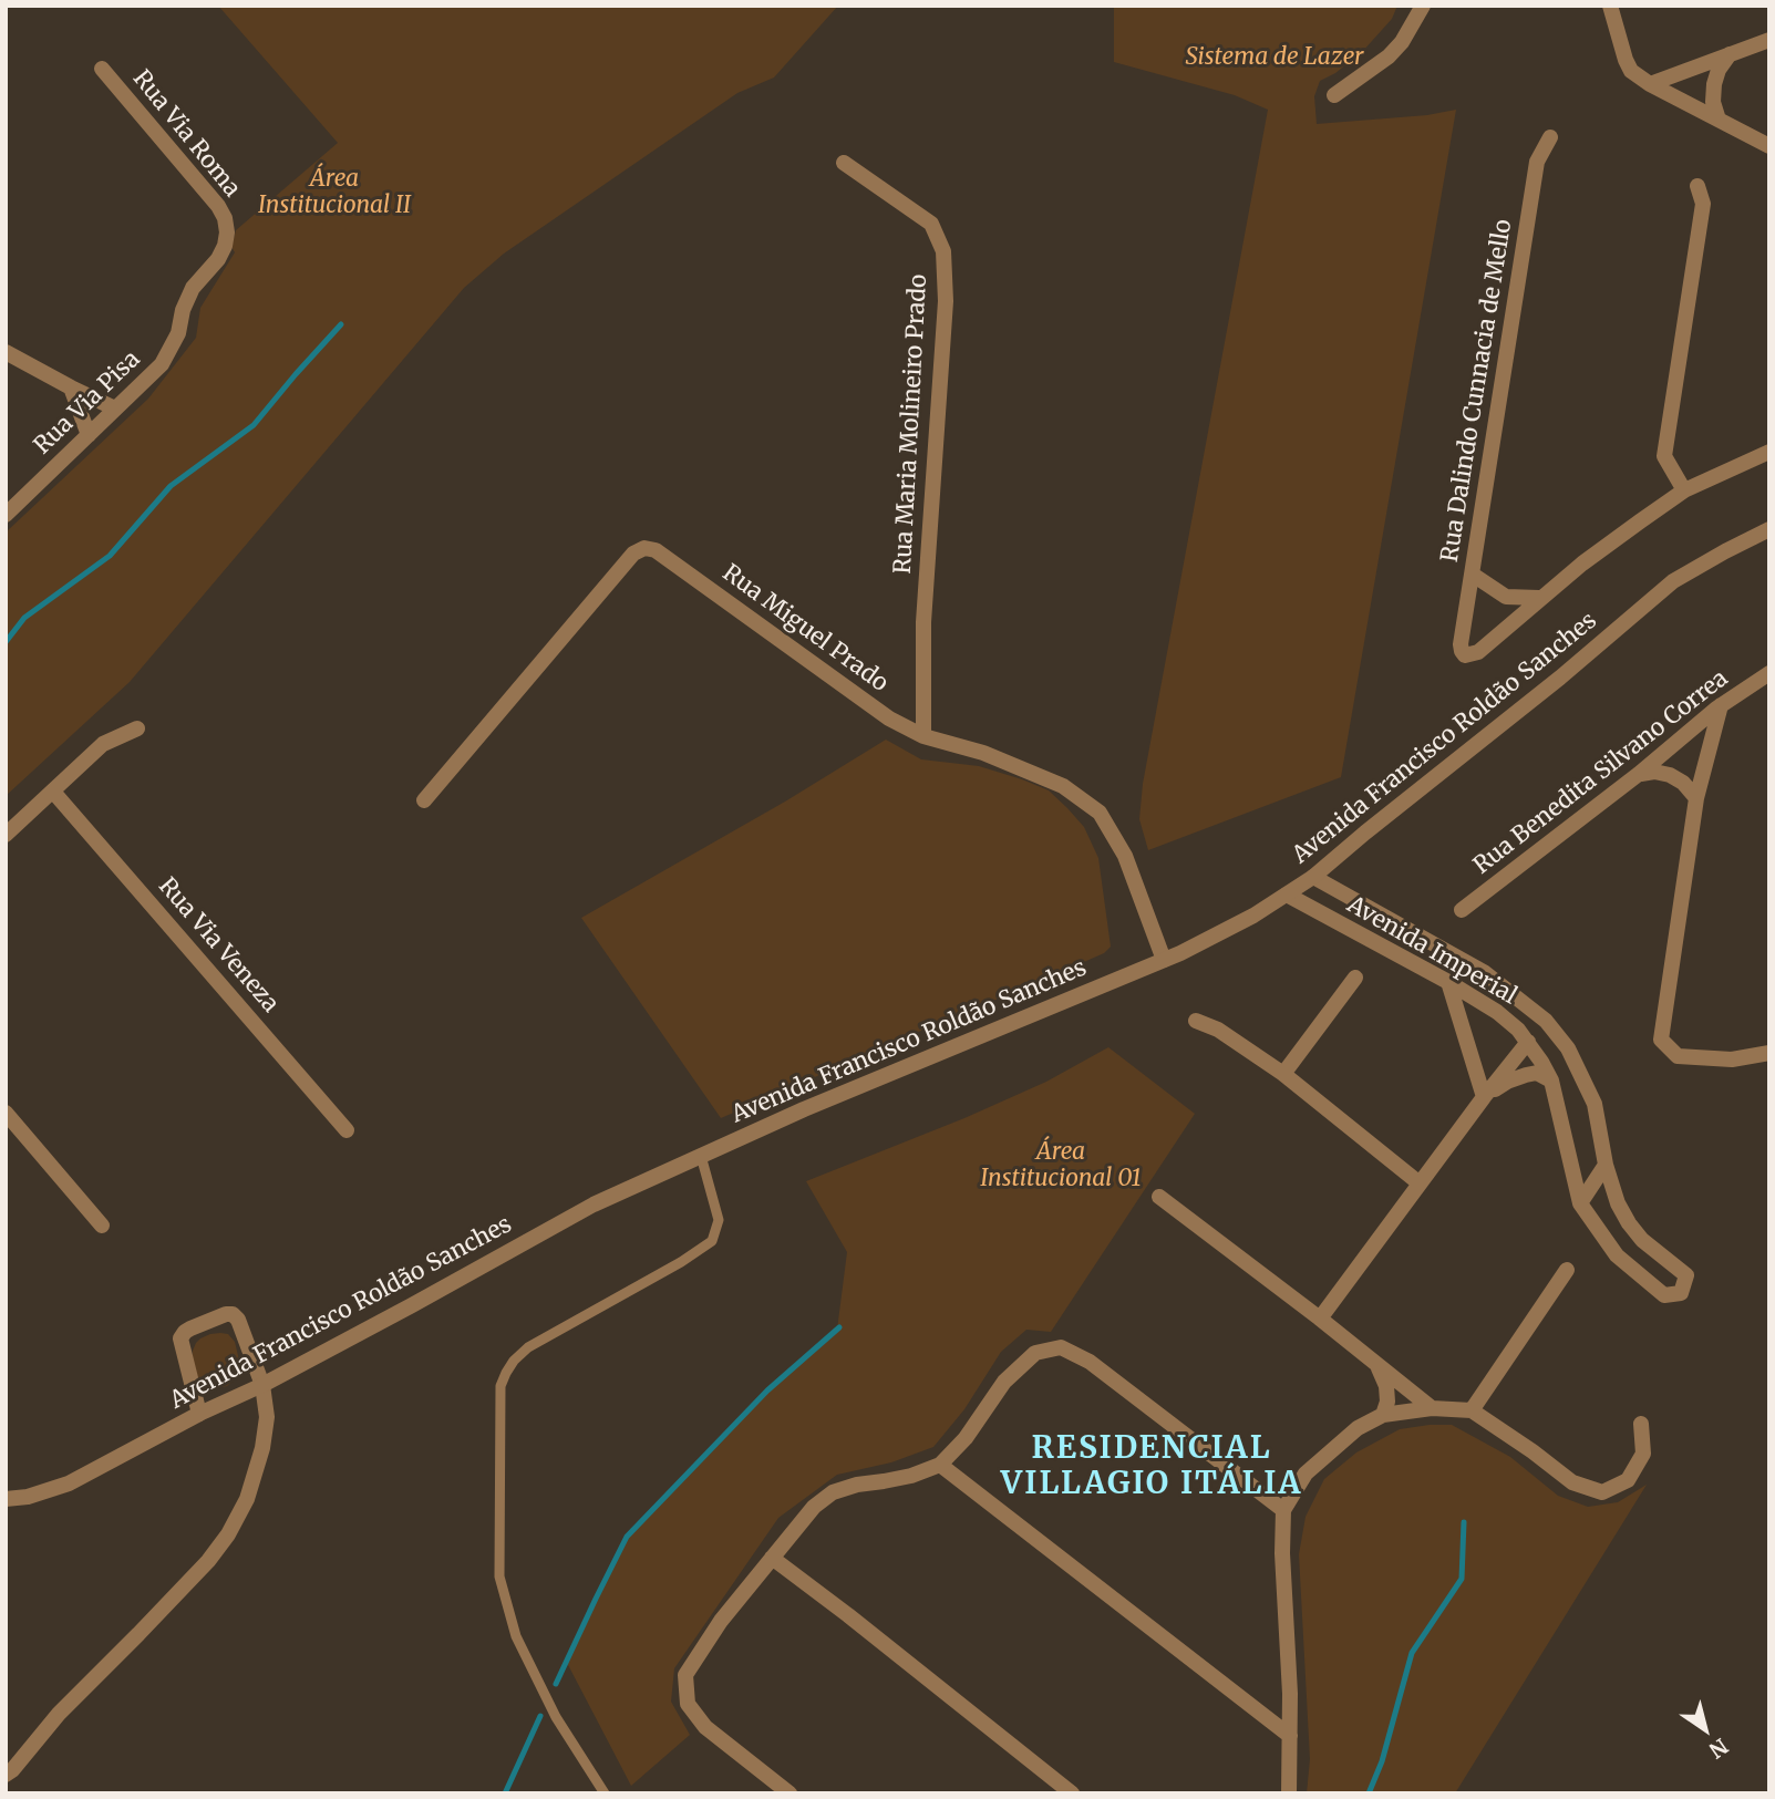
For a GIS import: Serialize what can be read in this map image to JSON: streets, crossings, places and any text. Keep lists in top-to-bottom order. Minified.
{"streets":{"street":["Rua Via Roma","Rua Dalindo Cunnacia de Mello","Rua Via Pisa","Rua Maria Molineiro Prado","Rua Miguel Prado","Avenida Francisco Roldão Sanches","Rua Benedita Silvano Correa","Rua Via Veneza","Avenida Imperial"]},"crossings":[["Rua Via Roma","Rua Via Pisa"],["Rua Maria Molineiro Prado","Rua Miguel Prado"],["Rua Miguel Prado","Avenida Francisco Roldão Sanches"],["Avenida Francisco Roldão Sanches","Avenida Imperial"]],"districts":["RESIDENCIAL VILLAGIO ITÁLIA"],"parks":["Sistema de Lazer","Área Institucional II","Área Institucional 01"],"north":"bottom right"}
